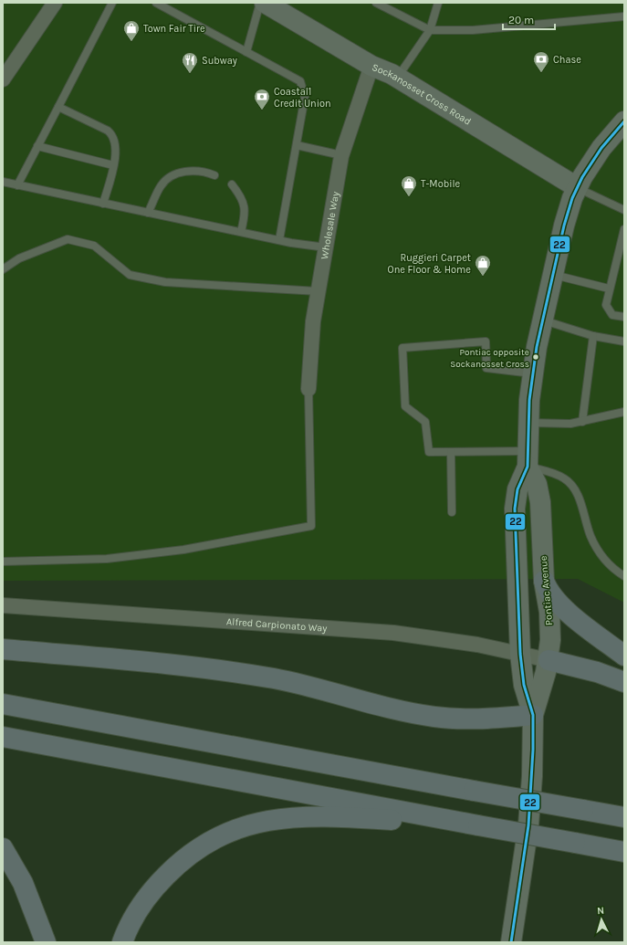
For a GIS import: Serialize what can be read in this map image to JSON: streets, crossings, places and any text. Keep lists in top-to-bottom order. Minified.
{"streets":{"main road":["Sockanosset Cross Road","Pontiac Avenue"],"street":["Wholesale Way","Alfred Carpionato Way"]},"crossings":[["Sockanosset Cross Road","Wholesale Way"],["Sockanosset Cross Road","Pontiac Avenue"],["Pontiac Avenue","Alfred Carpionato Way"]],"places":{"shop":["Town Fair Tire","T-Mobile","Ruggieri Carpet One Floor & Home"],"bank":["Chase","Coastal1 Credit Union"],"restaurant":["Subway"],"other":["Pontiac opposite Sockanosset Cross"]},"lines":["transit line 22"],"scale_bar":"20 m","north":"top"}
